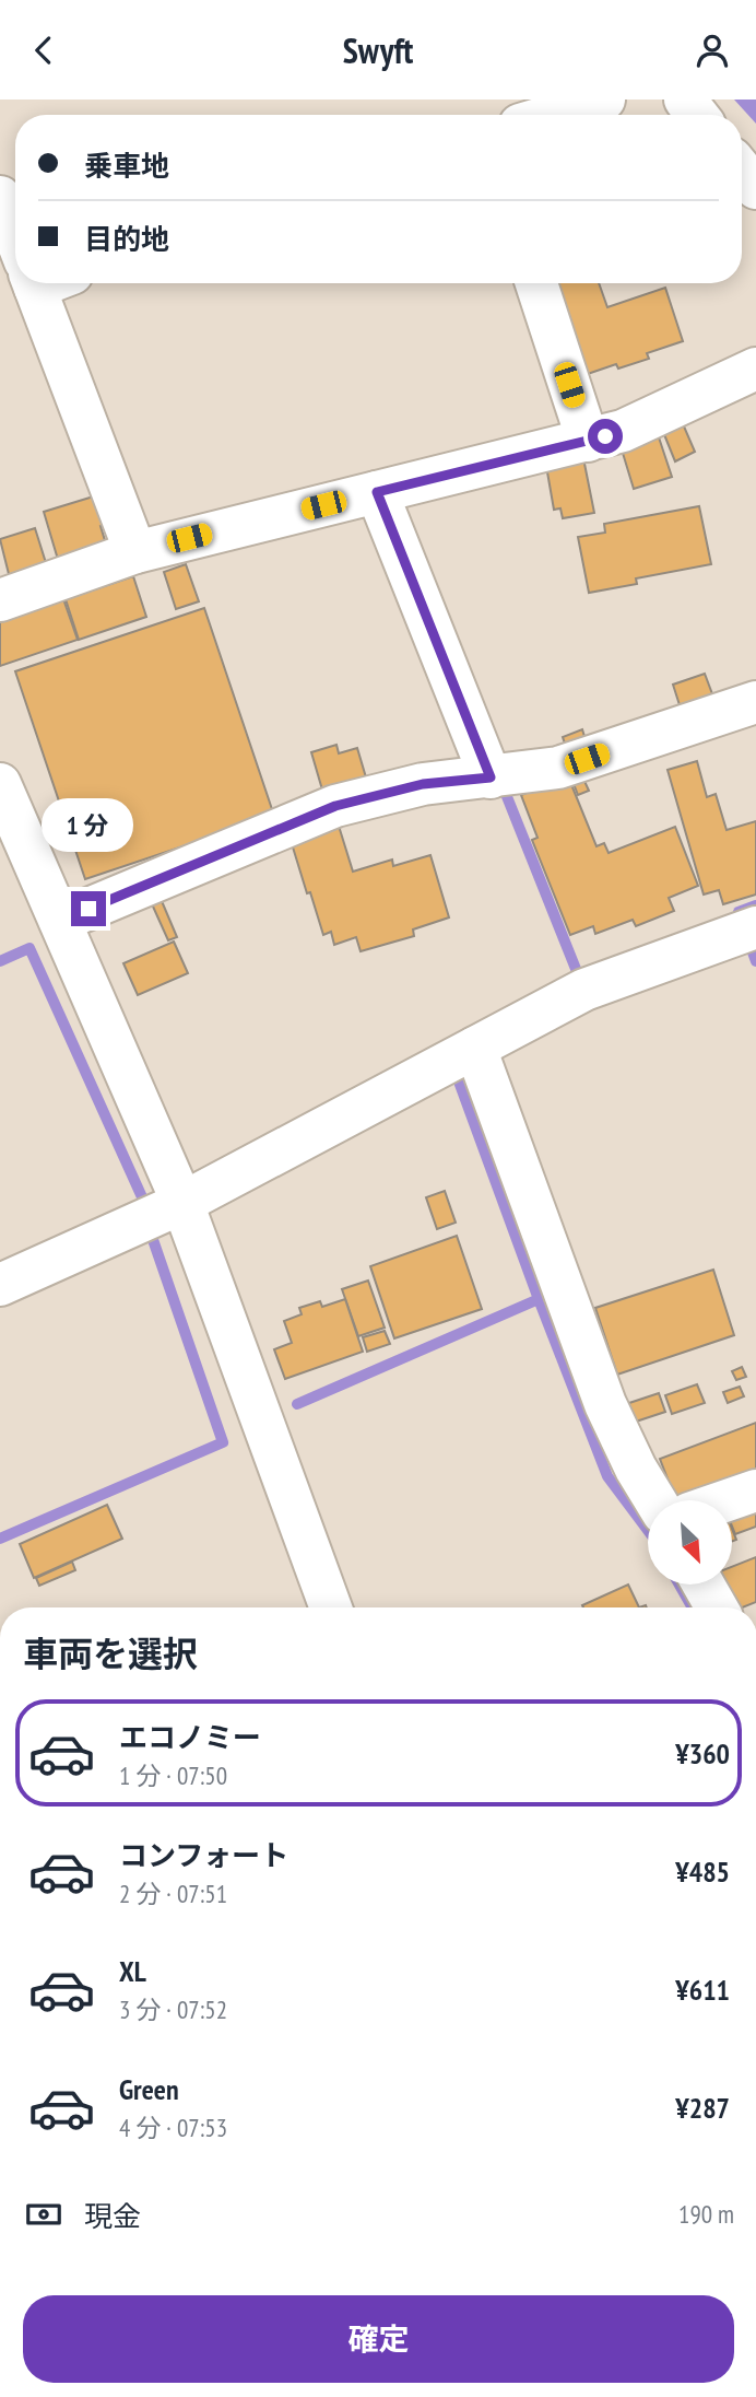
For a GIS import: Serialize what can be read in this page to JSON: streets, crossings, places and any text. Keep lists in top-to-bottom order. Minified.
{"north":"bottom right","page":{"header":"Swyft","banner":["乗車地","目的地"],"bubble":"1 分","heading":"車両を選択","list":[{"name":"エコノミー","note":"1 分 · 07:50","value":"¥360"},{"name":"コンフォート","note":"2 分 · 07:51","value":"¥485"},{"name":"XL","note":"3 分 · 07:52","value":"¥611"},{"name":"Green","note":"4 分 · 07:53","value":"¥287"}],"pay":["現金","190 m"],"buttons":"確定"}}
